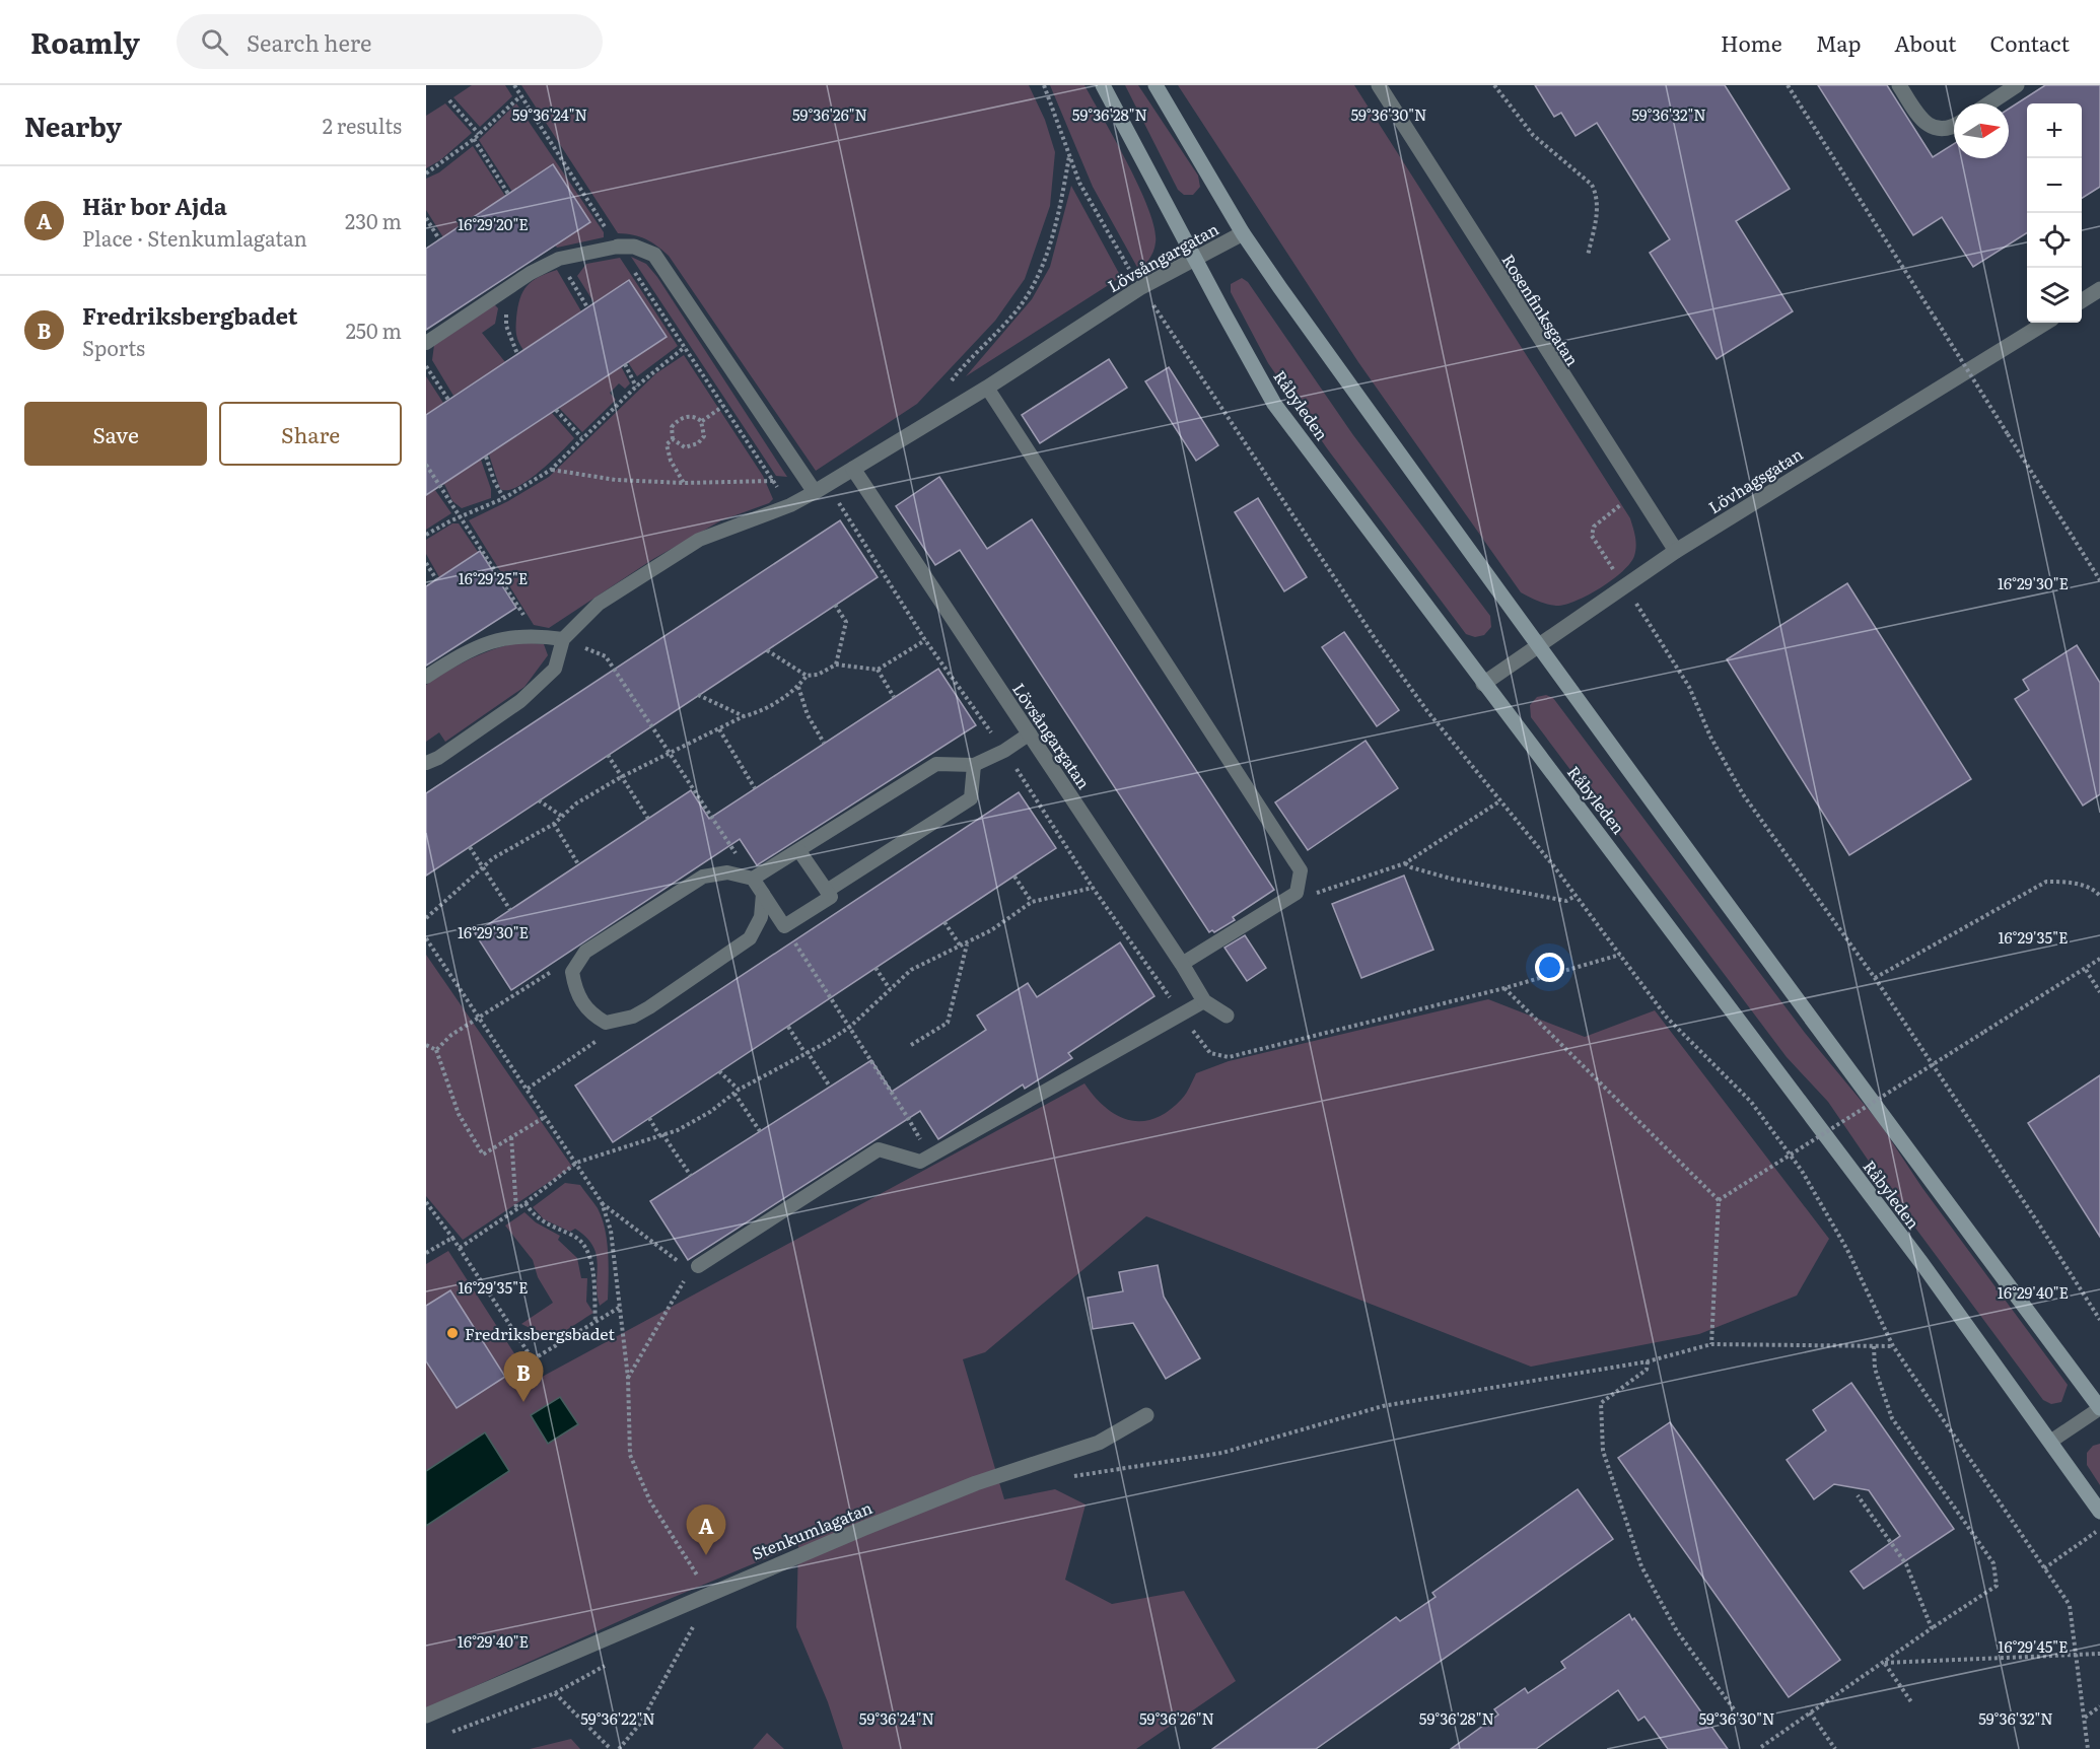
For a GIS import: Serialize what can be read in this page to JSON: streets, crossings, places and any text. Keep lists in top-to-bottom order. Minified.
{"streets":{"main road":["Råbyleden"],"street":["Lövsångargatan","Rosenfinksgatan","Lövhagsgatan","Stenkumlagatan"]},"crossings":[["Lövsångargatan","Råbyleden"],["Rosenfinksgatan","Lövhagsgatan"],["Råbyleden","Lövhagsgatan"]],"places":["Fredriksbergsbadet"],"north":"right","page":{"header":"Roamly","search":"Search here","nav":["Home","Map","About","Contact"],"heading":["Nearby","2 results"],"map_buttons":["+","−"],"list":[{"mark":"A","name":"Här bor Ajda","note":"Place · Stenkumlagatan","value":"230 m"},{"mark":"B","name":"Fredriksbergbadet","note":"Sports","value":"250 m"}],"buttons":["Save","Share"],"pins":["B","A"]},"coordinates":["59°36'24\"N","59°36'26\"N","59°36'28\"N","59°36'30\"N","59°36'32\"N","16°29'20\"E","16°29'25\"E","16°29'30\"E","16°29'35\"E","16°29'40\"E","16°29'45\"E","59°36'22\"N"]}
